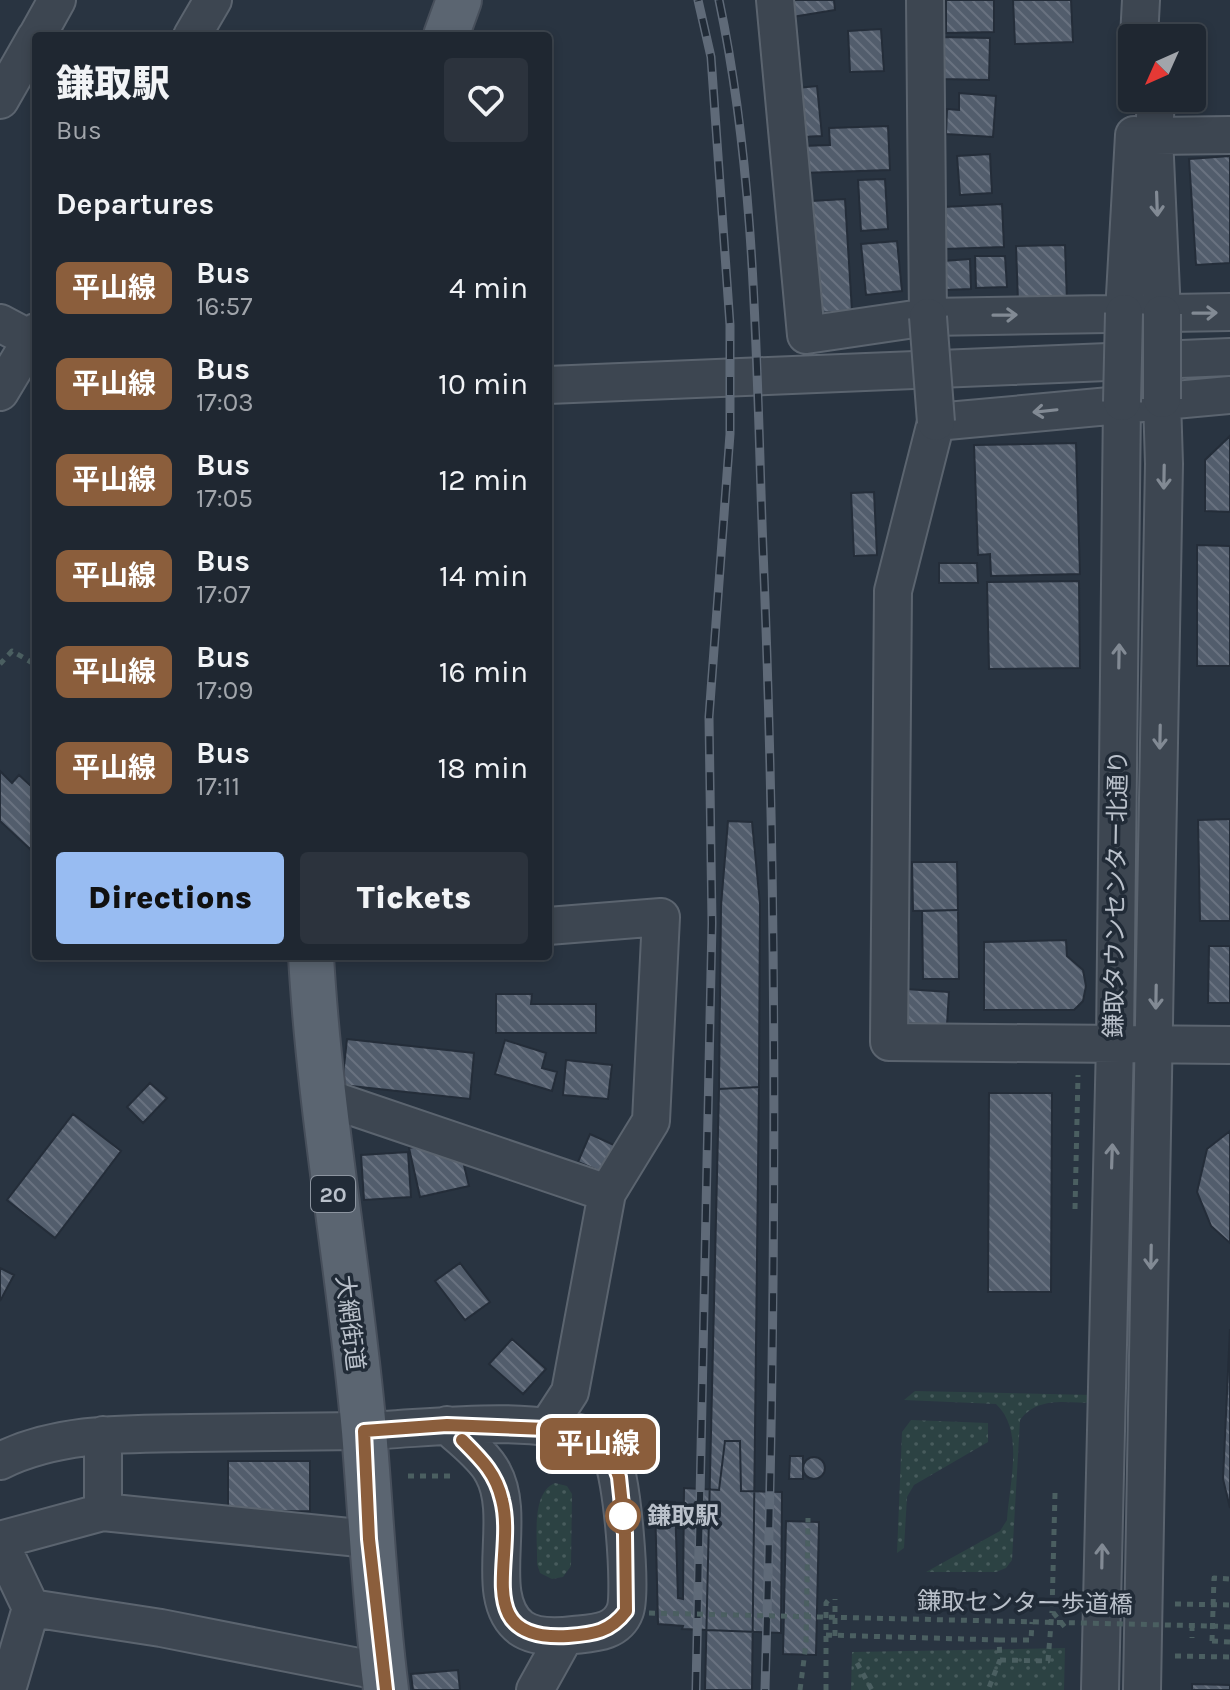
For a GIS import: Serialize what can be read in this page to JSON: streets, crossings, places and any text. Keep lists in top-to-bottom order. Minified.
{"streets":{"main road":["20","大網街道"],"street":["鎌取タウンセンター北通り"],"path":["鎌取センター歩道橋"]},"places":["鎌取駅"],"lines":["bus line 平山線"],"north":"bottom left","page":{"on_map":"平山線","heading":[["鎌取駅","Bus"],"Departures"],"list":[{"mark":"平山線","name":"Bus","note":"16:57","value":"4 min"},{"mark":"平山線","name":"Bus","note":"17:03","value":"10 min"},{"mark":"平山線","name":"Bus","note":"17:05","value":"12 min"},{"mark":"平山線","name":"Bus","note":"17:07","value":"14 min"},{"mark":"平山線","name":"Bus","note":"17:09","value":"16 min"},{"mark":"平山線","name":"Bus","note":"17:11","value":"18 min"}],"buttons":["Directions","Tickets"]}}
